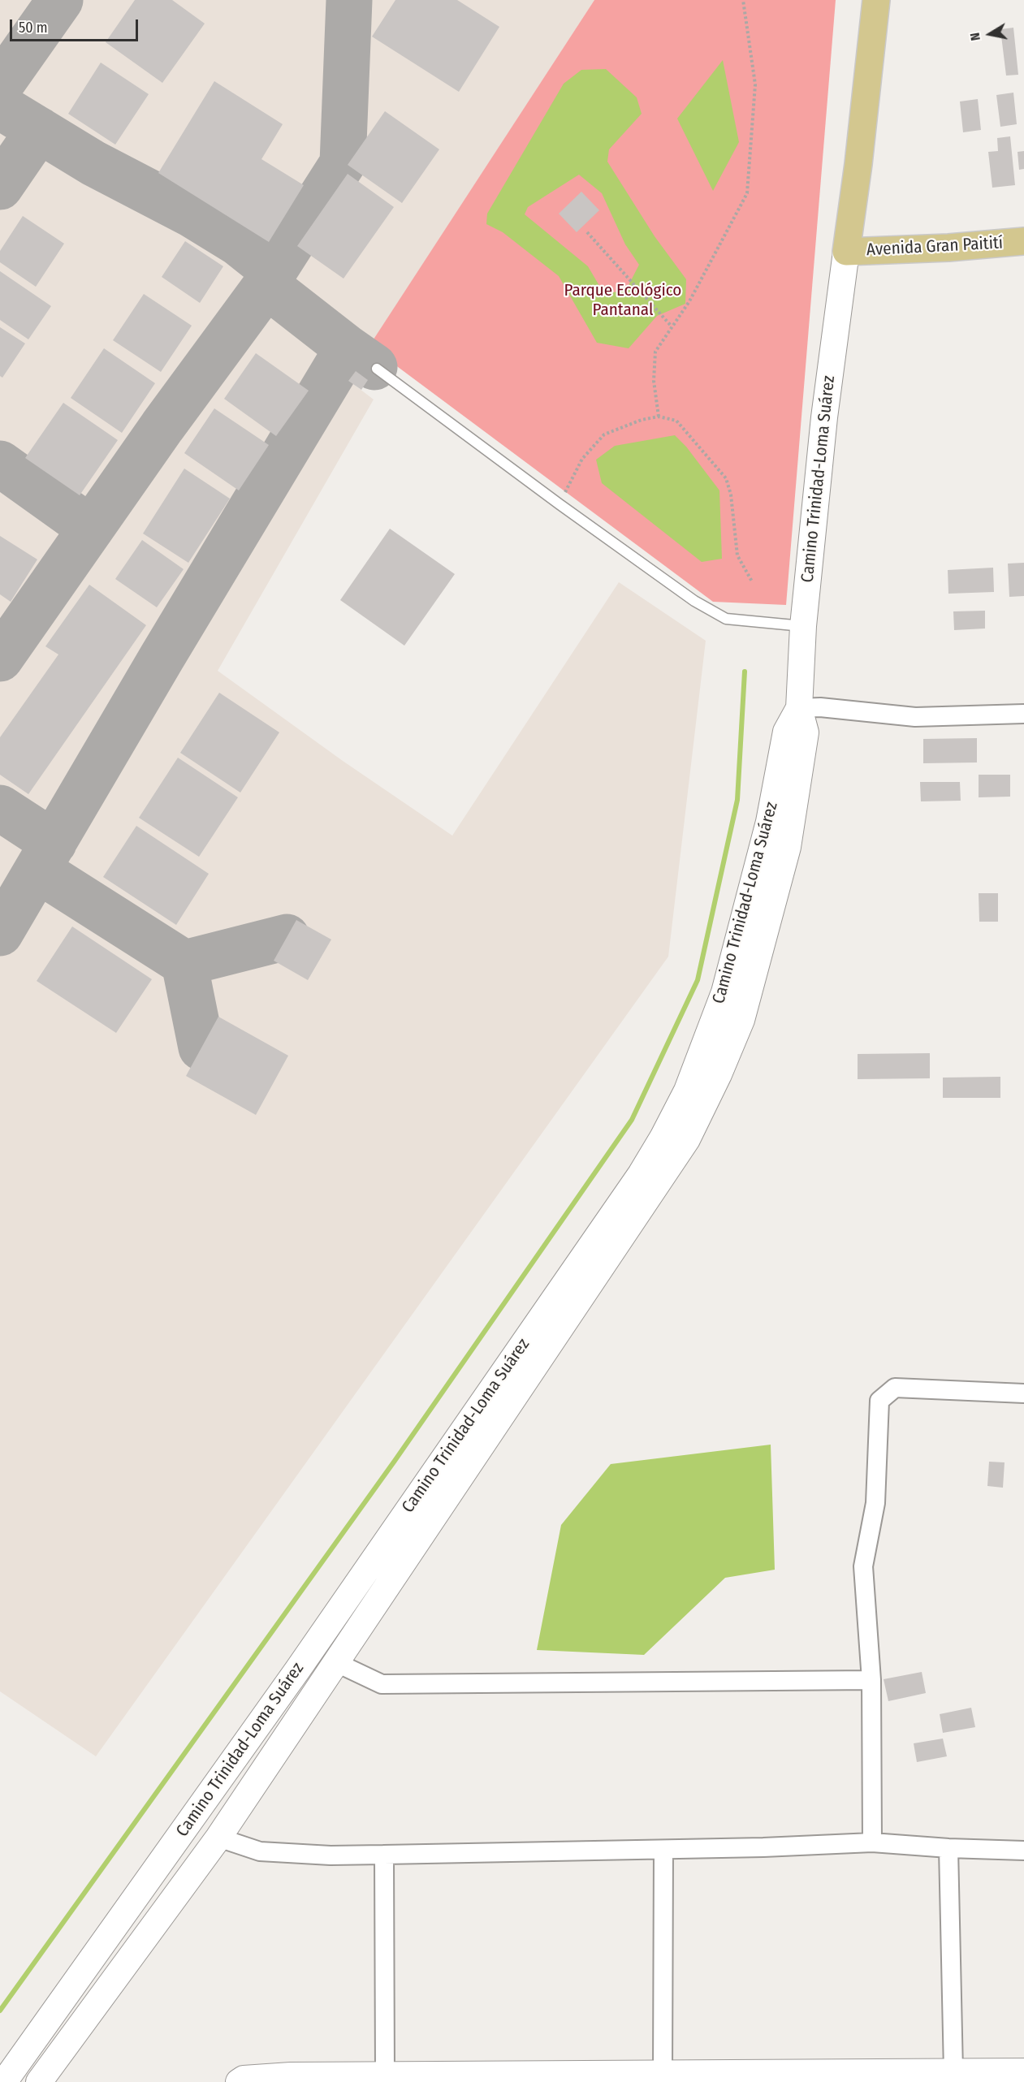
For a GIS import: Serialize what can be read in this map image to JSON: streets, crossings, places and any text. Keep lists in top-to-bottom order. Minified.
{"streets":{"main road":["Avenida Gran Paitití"],"street":["Camino Trinidad-Loma Suárez"]},"crossings":[["Avenida Gran Paitití","Camino Trinidad-Loma Suárez"]],"parks":["Parque Ecológico Pantanal"],"scale_bar":"50 m","north":"left"}
